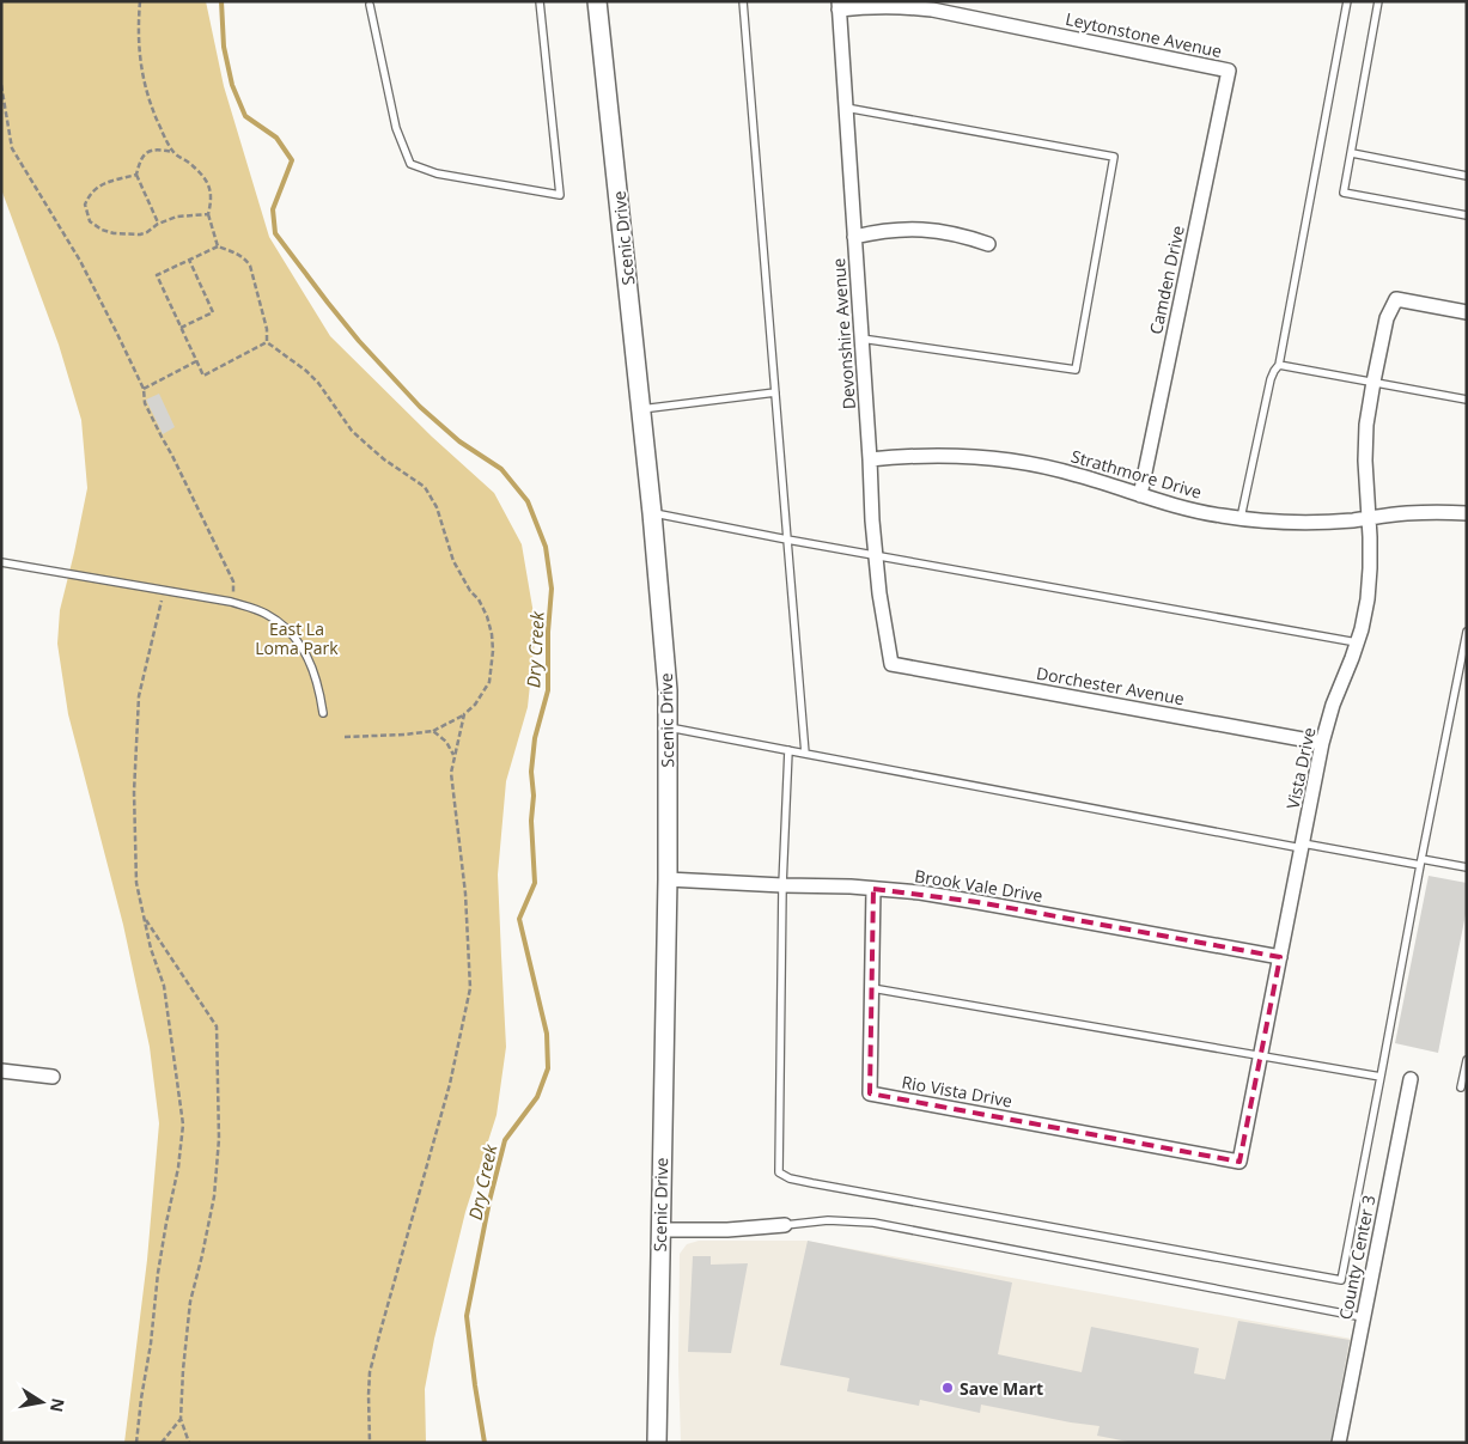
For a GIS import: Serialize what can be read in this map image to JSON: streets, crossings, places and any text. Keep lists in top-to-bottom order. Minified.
{"streets":{"main road":["Scenic Drive"],"street":["Leytonstone Avenue","Camden Drive","Devonshire Avenue","Strathmore Drive","Dorchester Avenue","Vista Drive","Brook Vale Drive","Rio Vista Drive","County Center 3"]},"crossings":[["Leytonstone Avenue","Camden Drive"],["Leytonstone Avenue","Devonshire Avenue"],["Scenic Drive","Brook Vale Drive"],["Camden Drive","Strathmore Drive"],["Devonshire Avenue","Strathmore Drive"],["Devonshire Avenue","Dorchester Avenue"],["Strathmore Drive","Vista Drive"],["Dorchester Avenue","Vista Drive"],["Vista Drive","Brook Vale Drive"],["Vista Drive","Rio Vista Drive"],["Brook Vale Drive","Rio Vista Drive"]],"water":["Dry Creek"],"parks":["East La Loma Park"],"places":["Save Mart"],"north":"right"}
